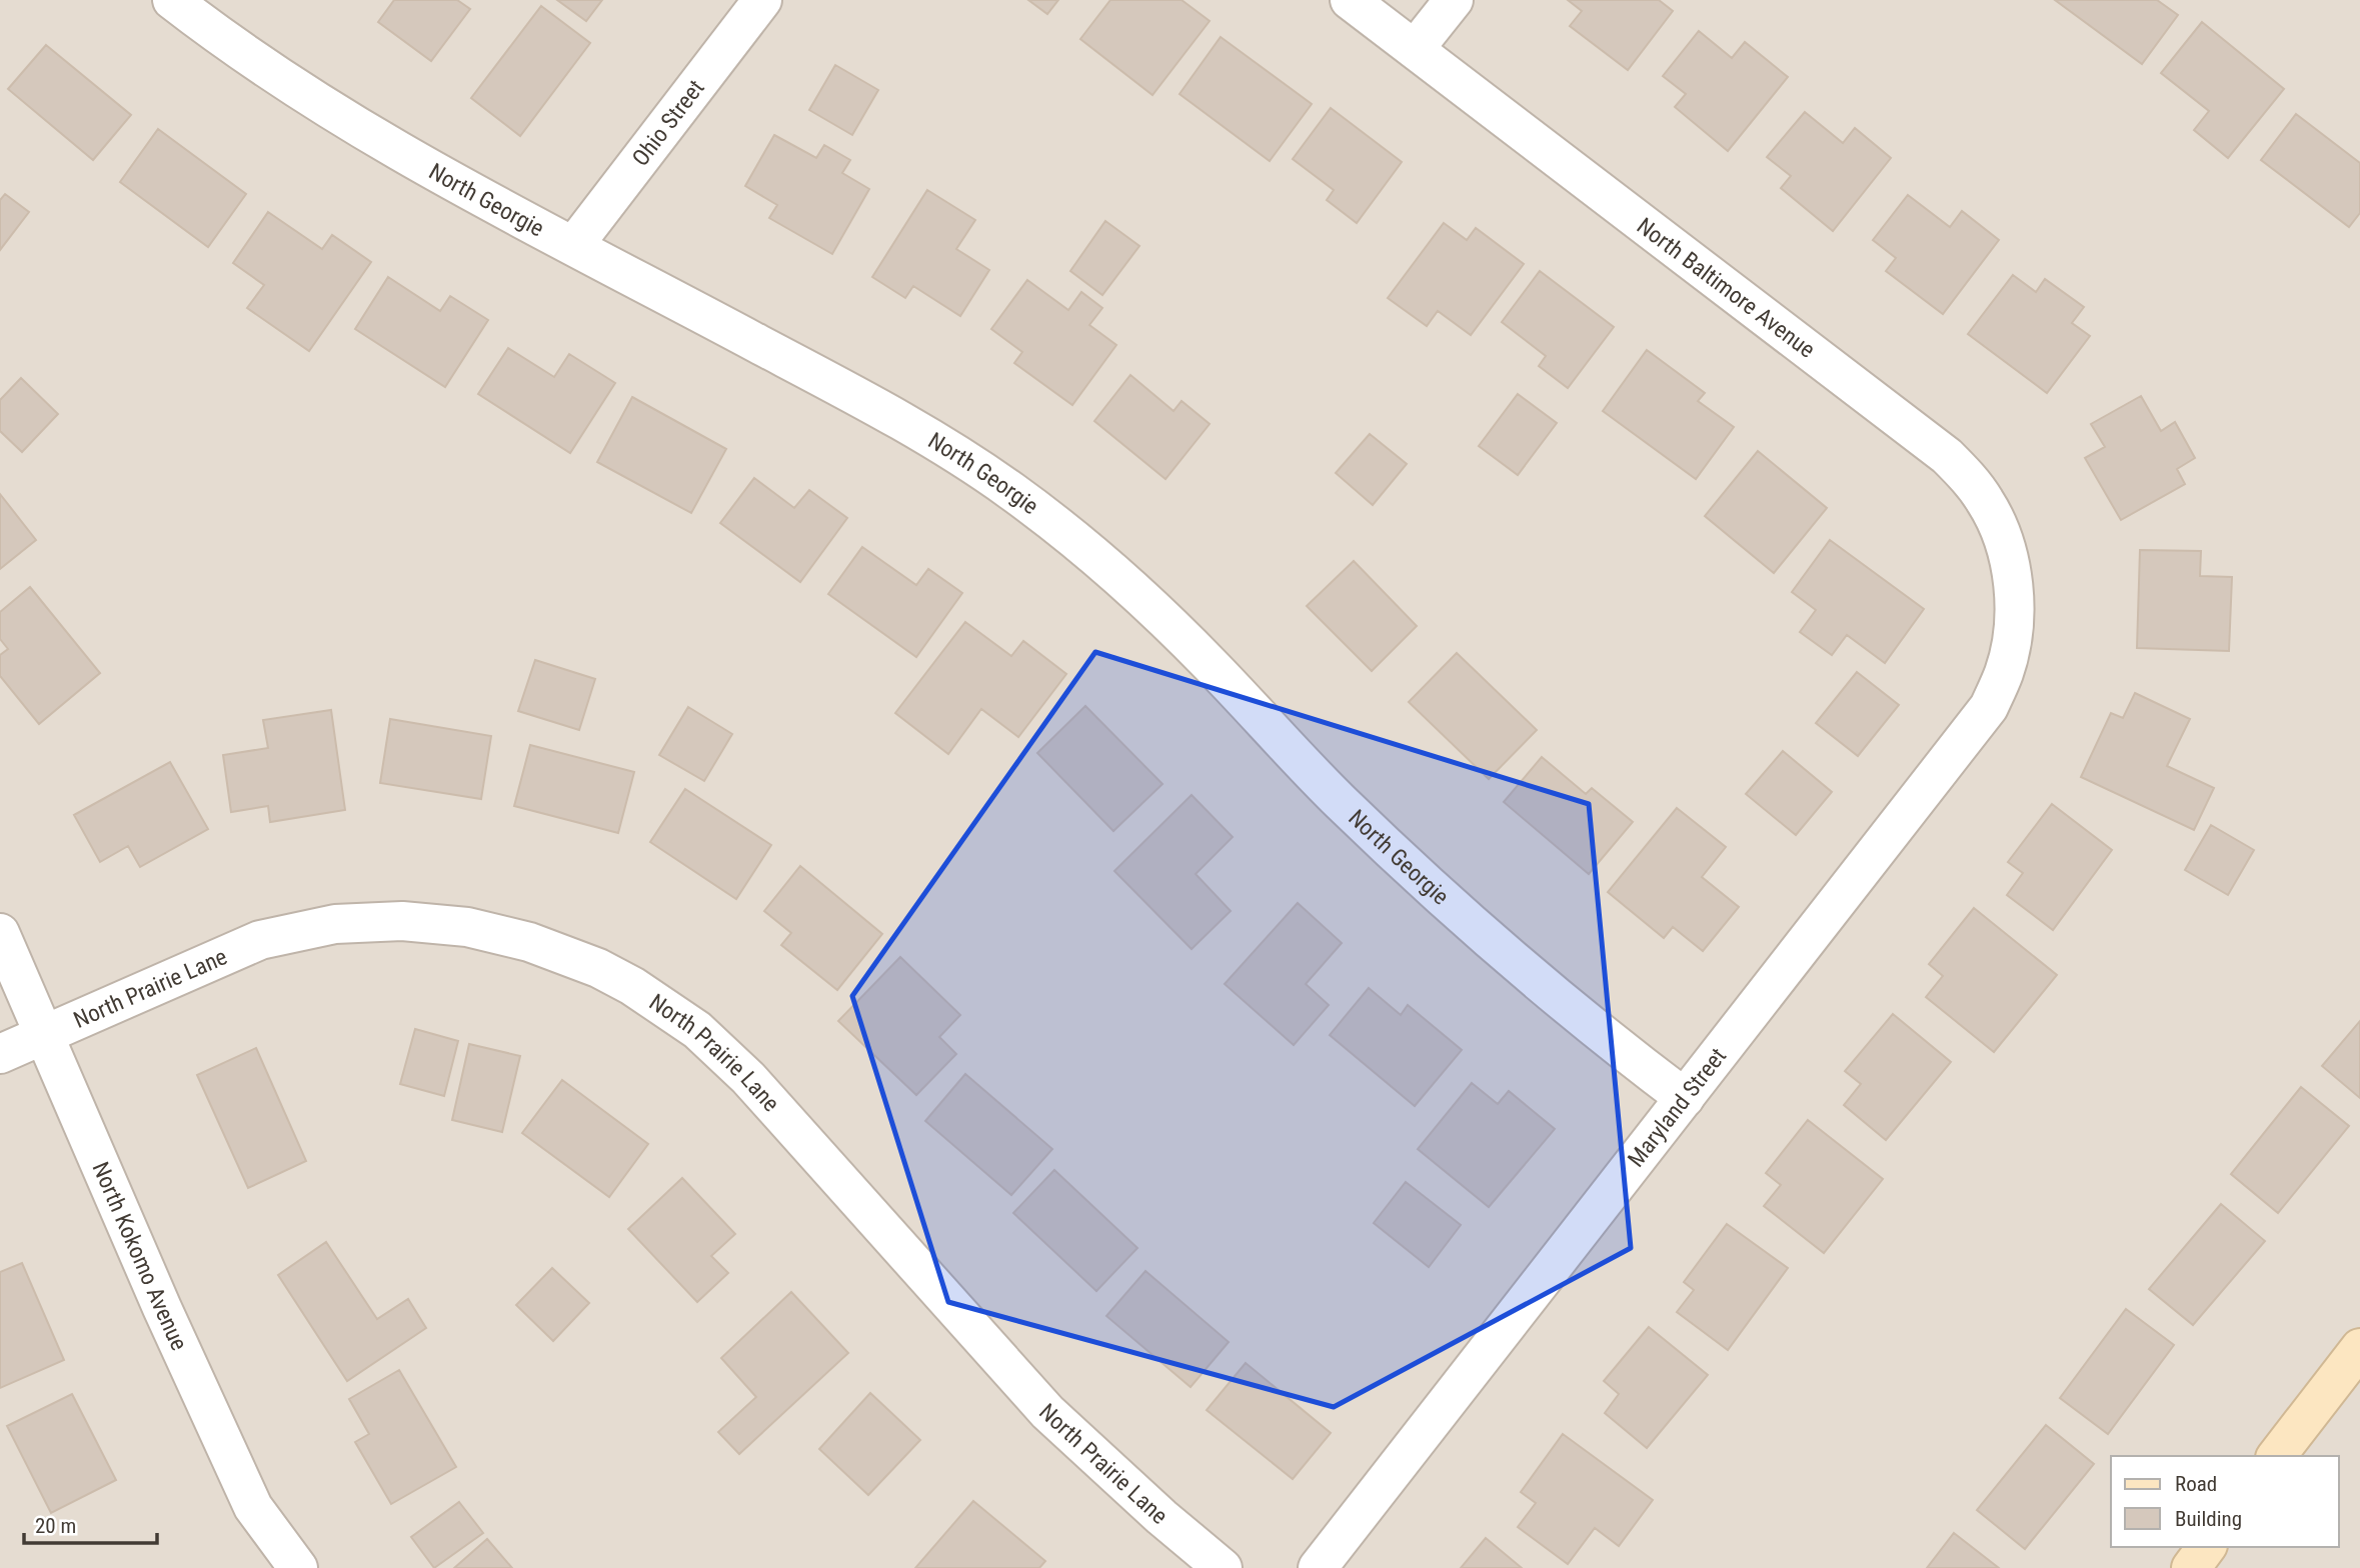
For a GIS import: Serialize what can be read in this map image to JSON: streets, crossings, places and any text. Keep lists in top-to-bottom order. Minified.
{"streets":{"street":["Ohio Street","North Georgie","North Baltimore Avenue","North Prairie Lane","Maryland Street","North Kokomo Avenue"]},"crossings":[["Ohio Street","North Georgie"],["North Georgie","Maryland Street"],["North Baltimore Avenue","Maryland Street"],["North Prairie Lane","North Kokomo Avenue"]],"legend":["Road","Building"],"scale_bar":"20 m"}
